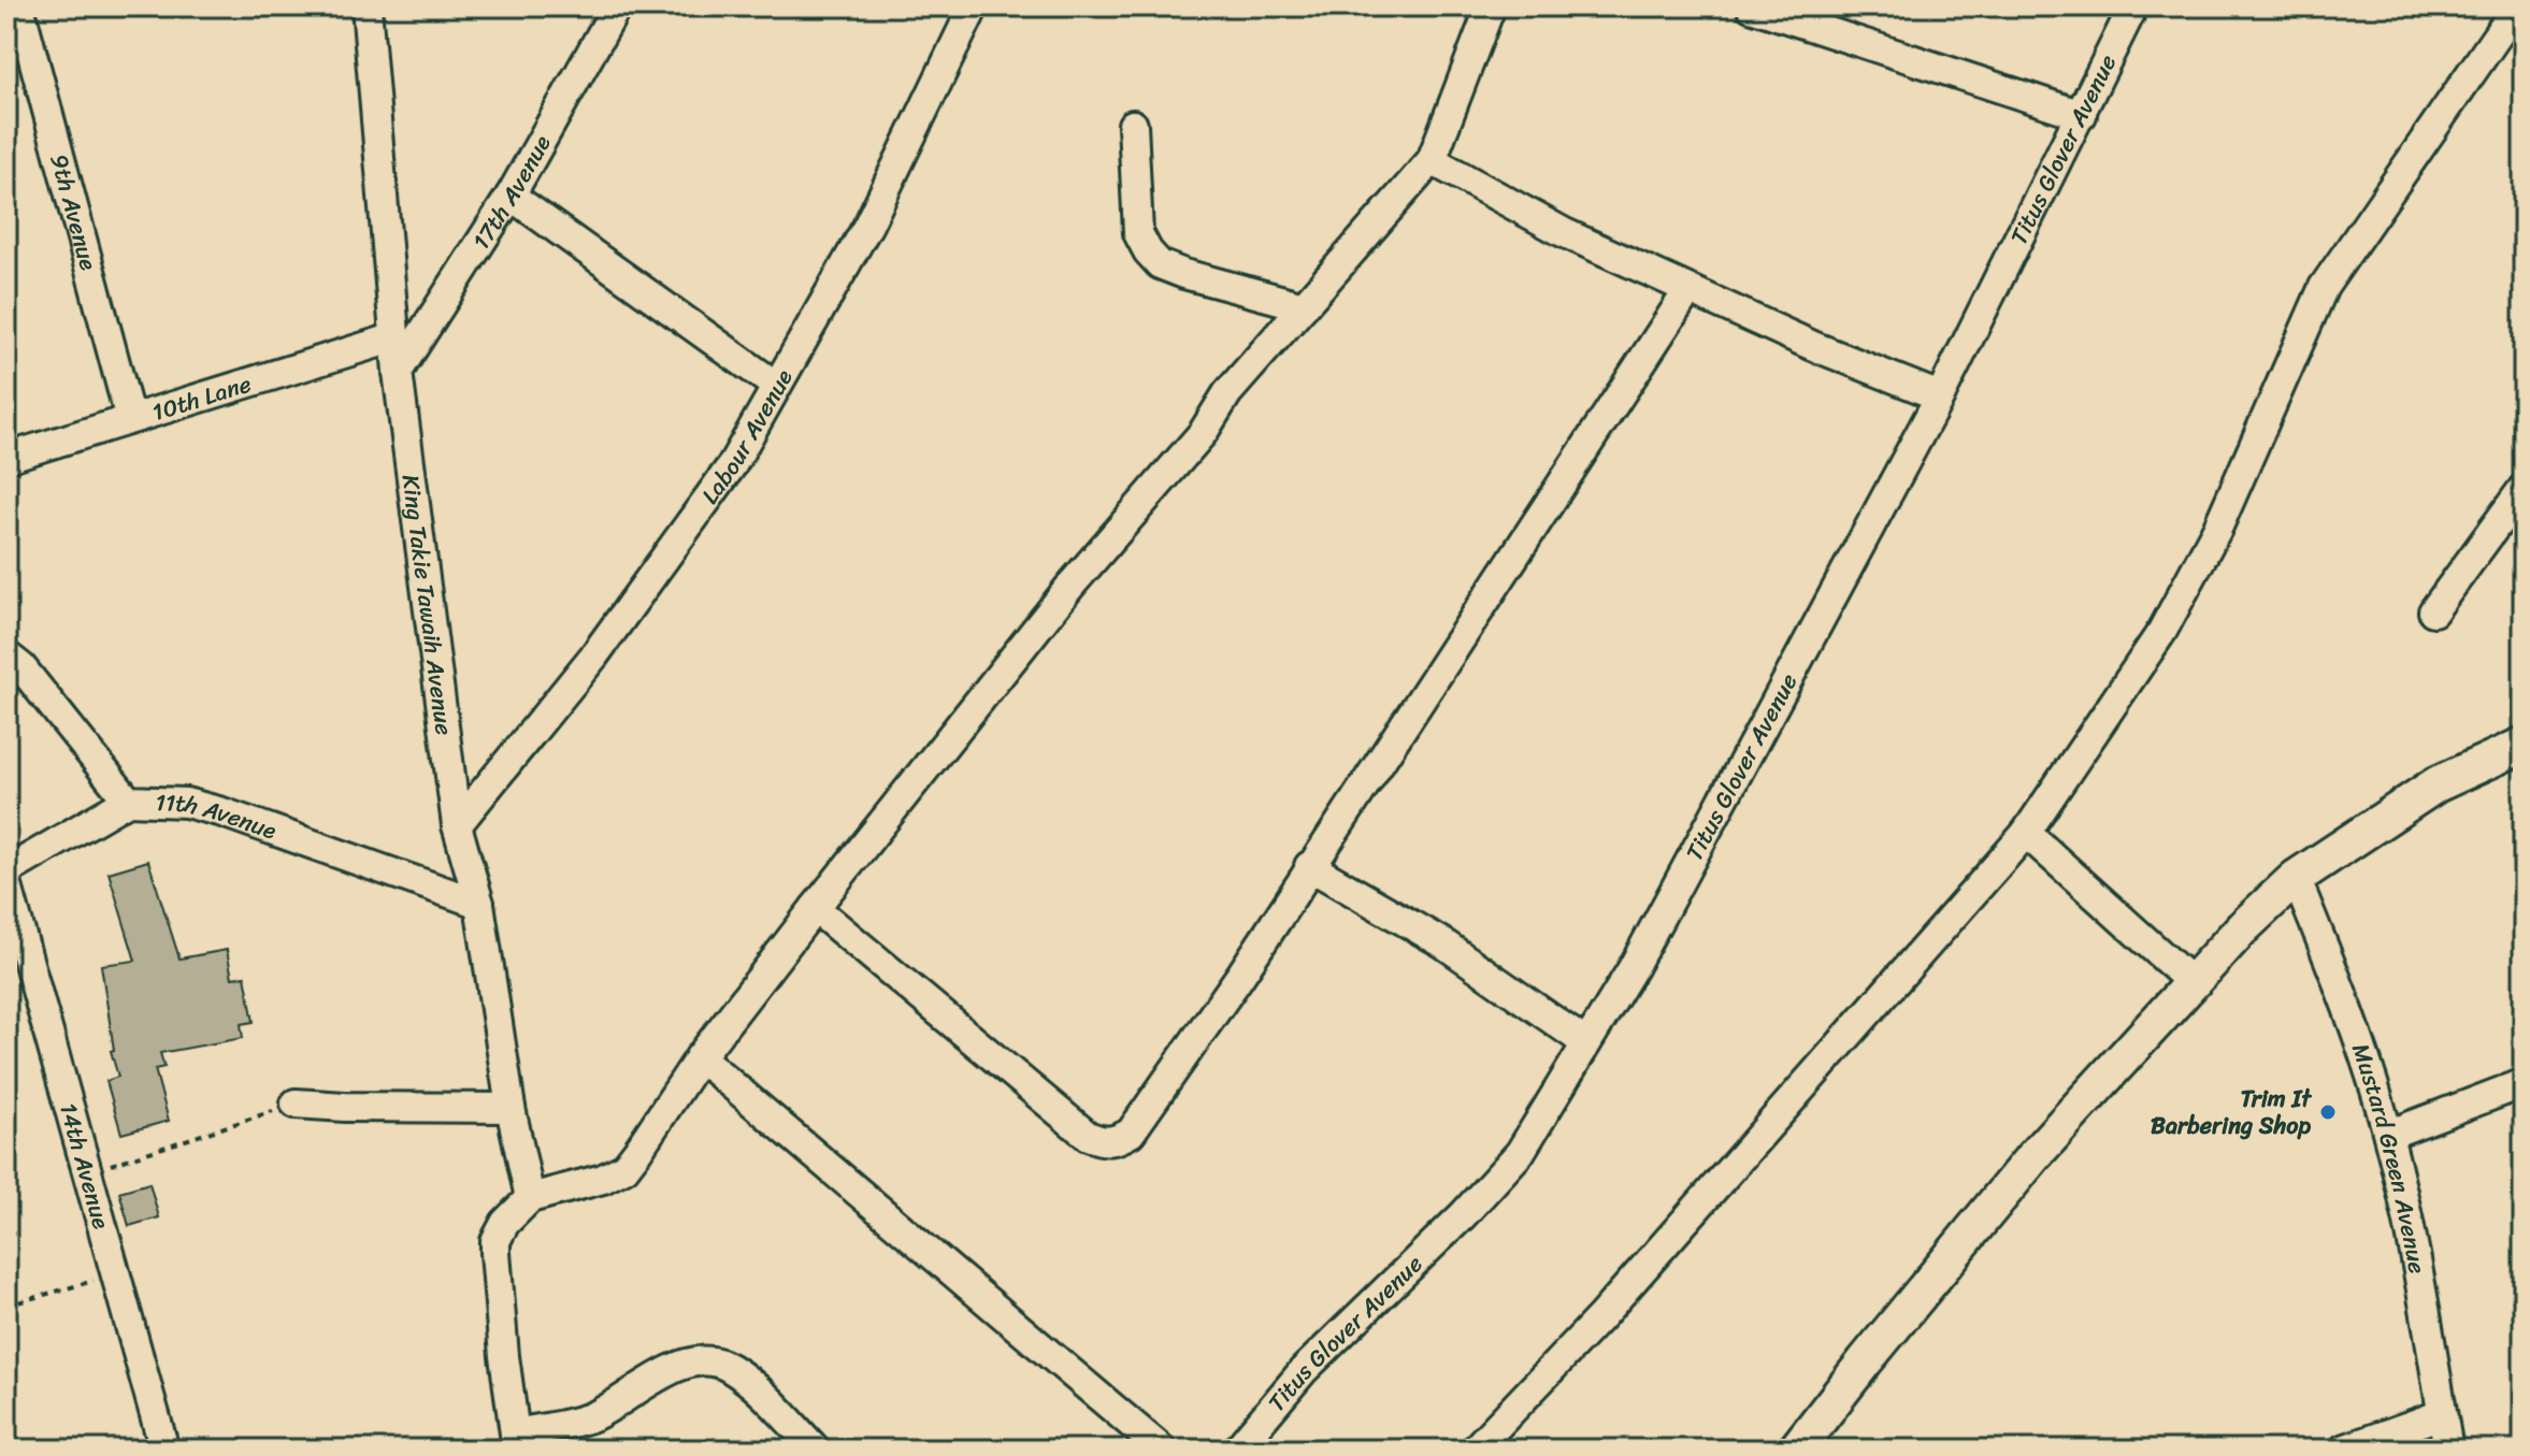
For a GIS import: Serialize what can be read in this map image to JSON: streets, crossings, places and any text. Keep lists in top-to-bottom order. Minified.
{"streets":{"street":["Titus Glover Avenue","17th Avenue","9th Avenue","10th Lane","Labour Avenue","King Takie Tawaih Avenue","11th Avenue","Mustard Green Avenue","14th Avenue"]},"crossings":[["17th Avenue","King Takie Tawaih Avenue"],["9th Avenue","10th Lane"],["10th Lane","King Takie Tawaih Avenue"],["Labour Avenue","King Takie Tawaih Avenue"],["King Takie Tawaih Avenue","11th Avenue"]],"places":["Trim It Barbering Shop"]}
